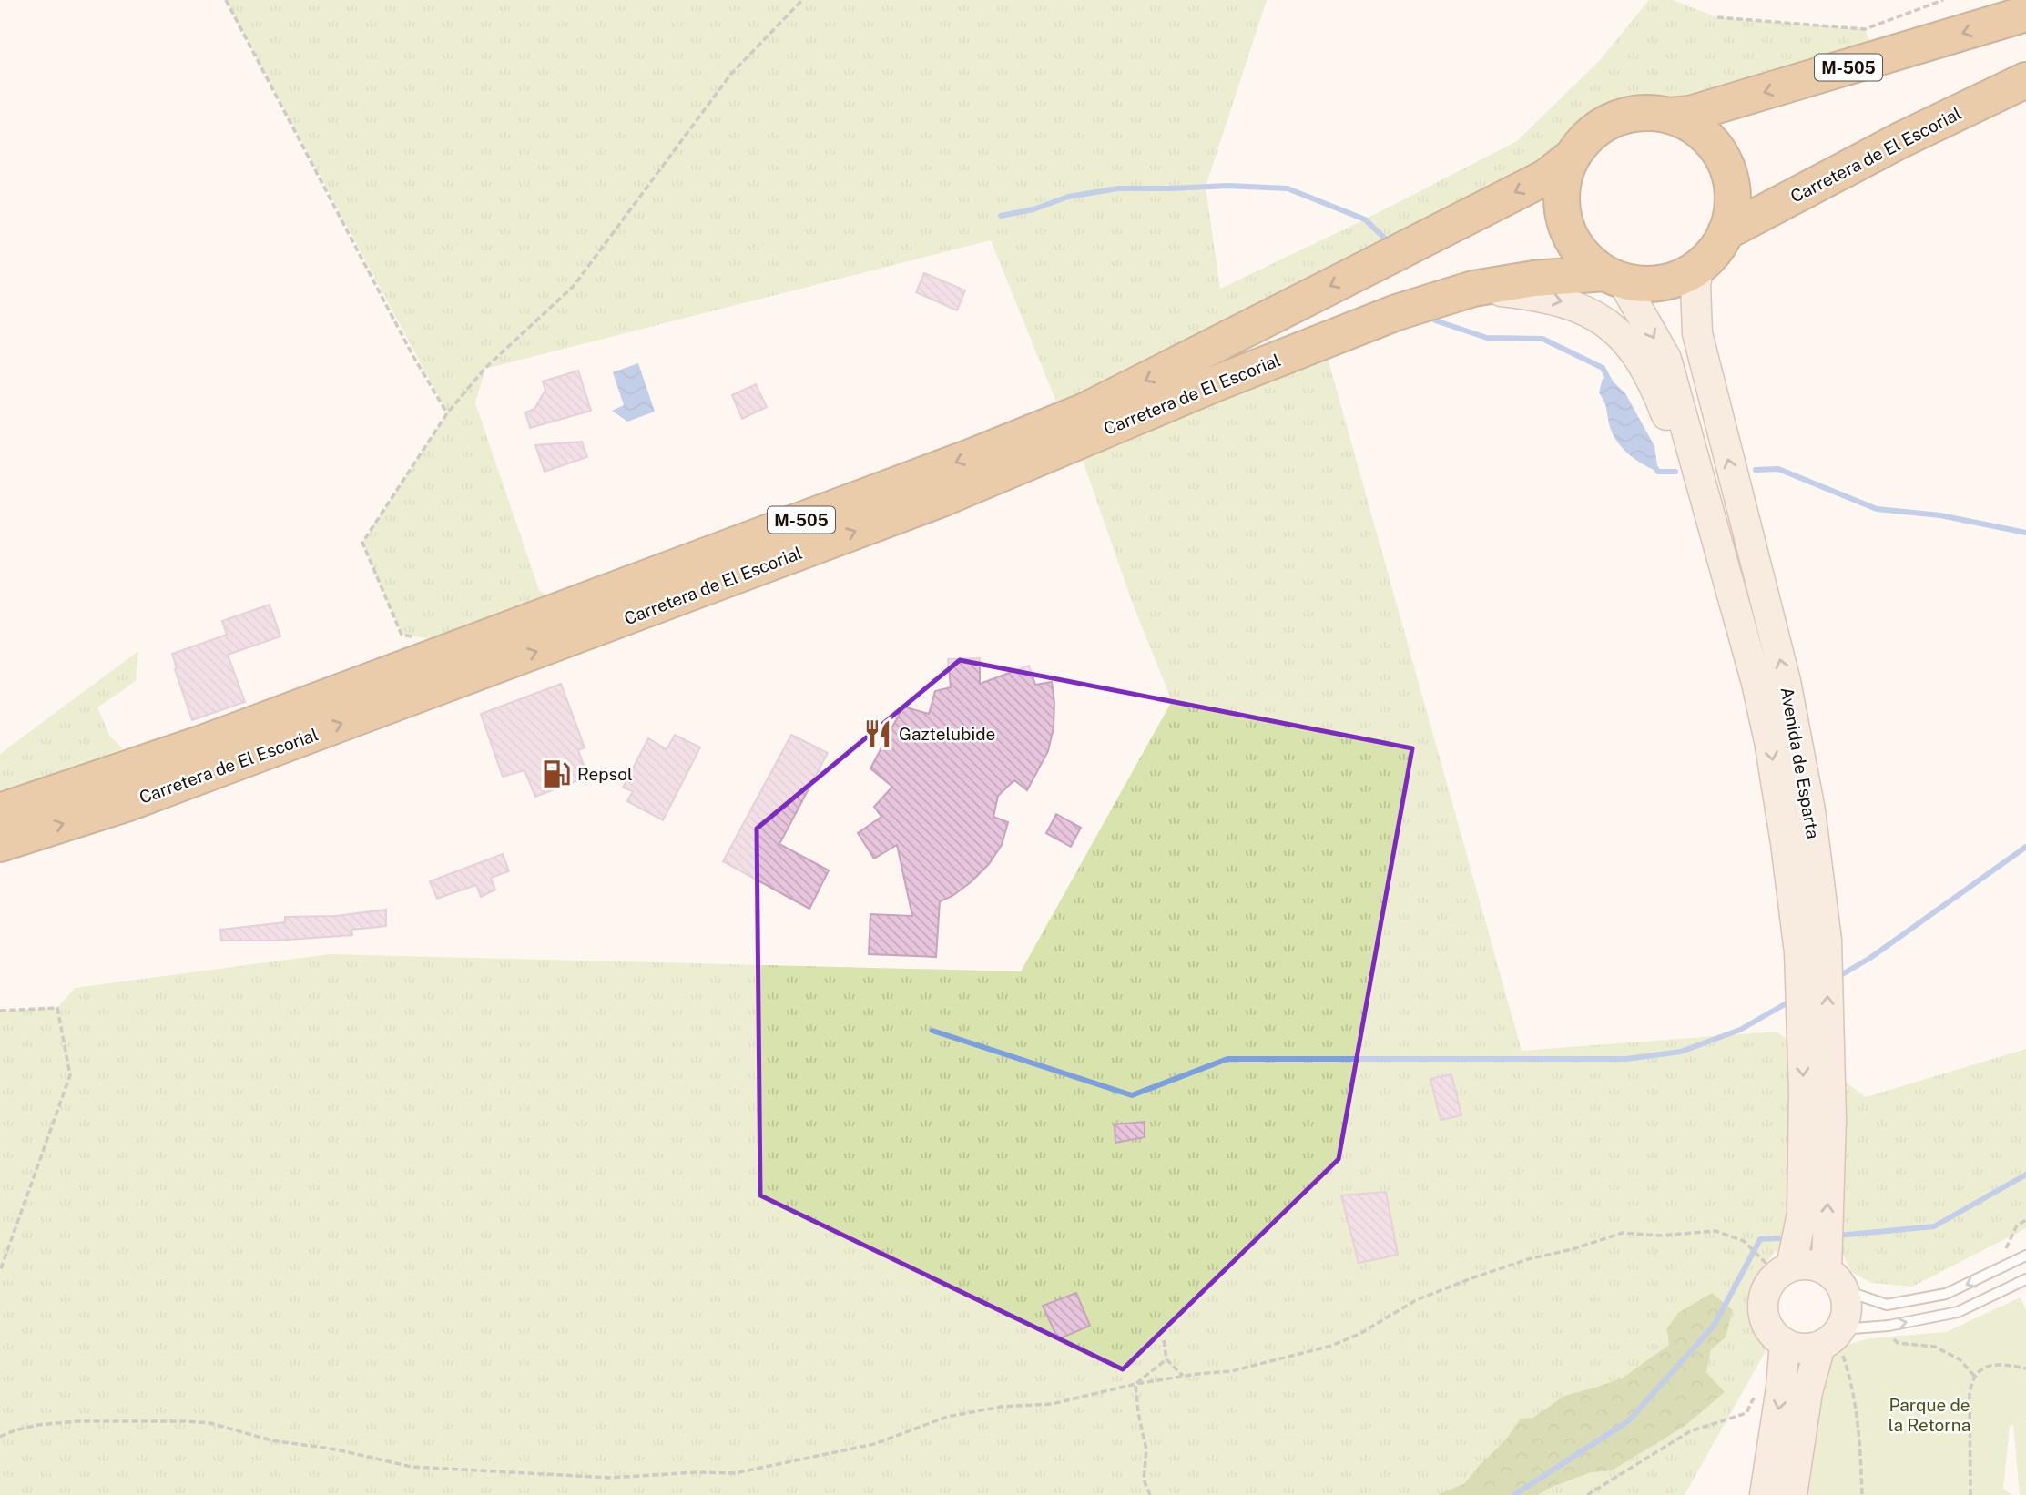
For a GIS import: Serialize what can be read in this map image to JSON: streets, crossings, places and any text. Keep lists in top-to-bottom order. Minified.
{"streets":{"highway":["M-505","Carretera de El Escorial"],"main road":["Avenida de Esparta"]},"crossings":[["M-505","Carretera de El Escorial"],["M-505","Avenida de Esparta"],["Carretera de El Escorial","Avenida de Esparta"]],"parks":["Parque de la Retorna"],"places":{"restaurant":["Gaztelubide"],"fuel station":["Repsol"]}}
